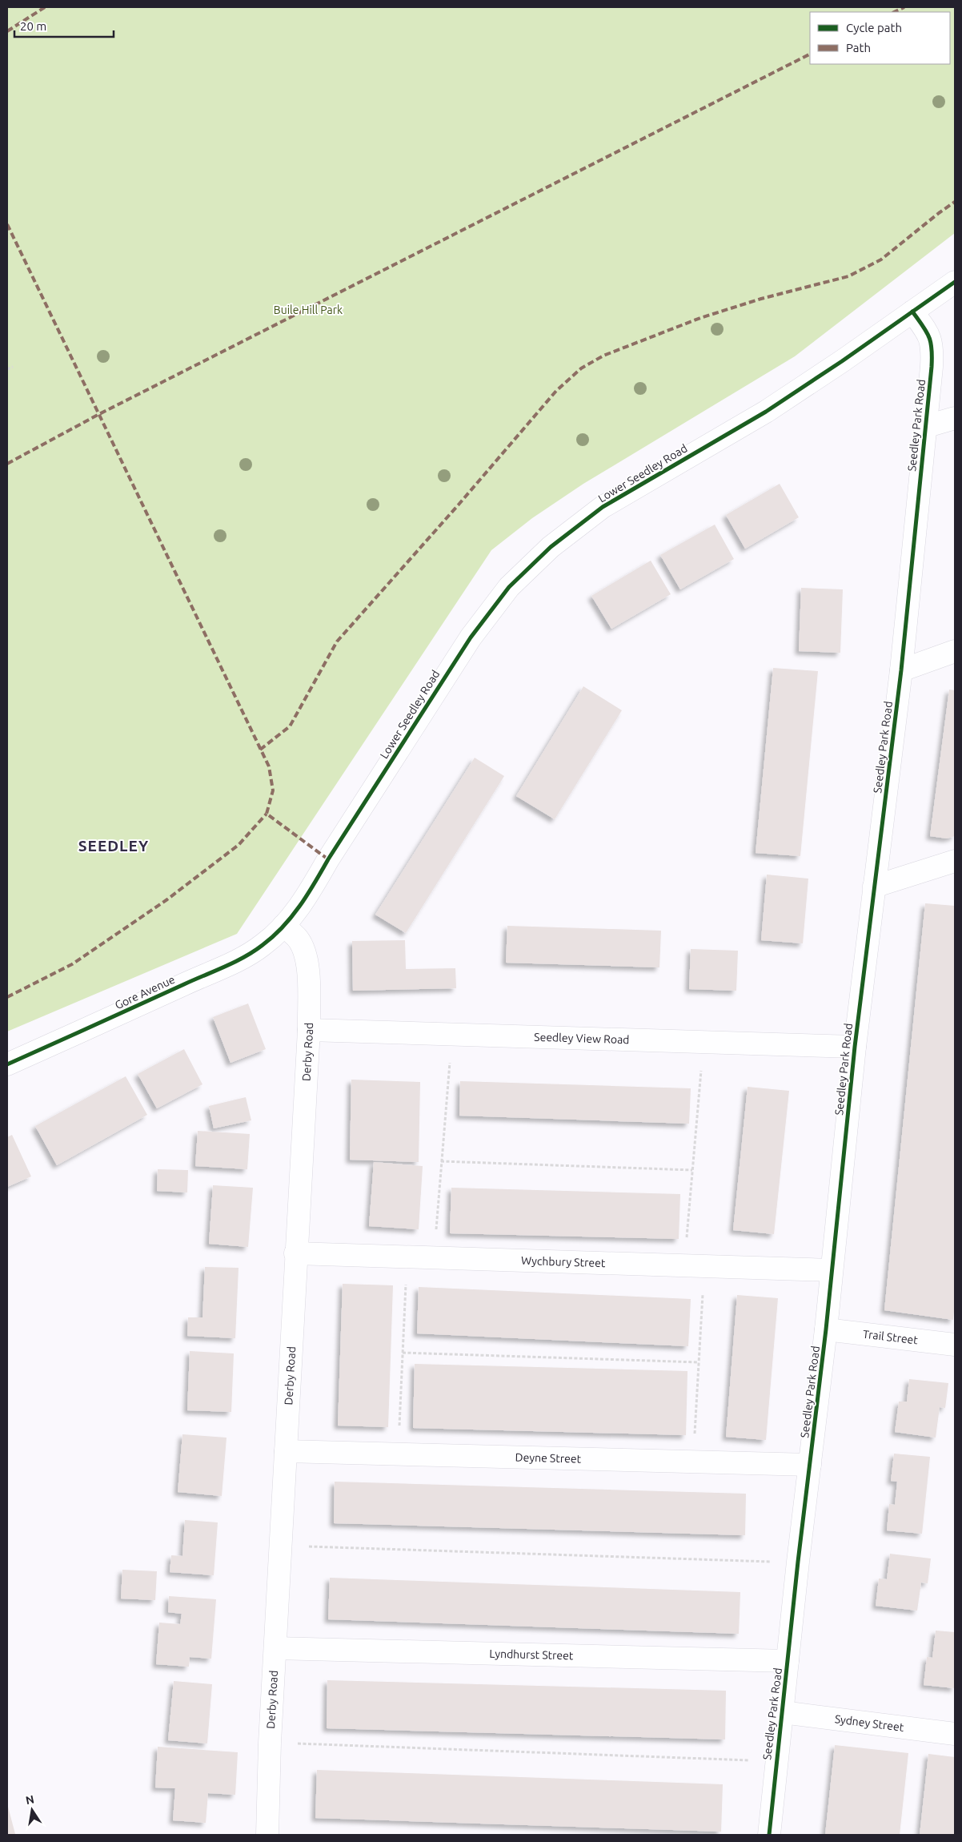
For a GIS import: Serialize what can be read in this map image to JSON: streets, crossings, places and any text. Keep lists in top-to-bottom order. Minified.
{"streets":{"street":["Seedley Park Road","Lower Seedley Road","Gore Avenue","Seedley View Road","Derby Road","Wychbury Street","Trail Street","Deyne Street","Lyndhurst Street","Sydney Street"]},"crossings":[["Seedley Park Road","Lower Seedley Road"],["Seedley Park Road","Seedley View Road"],["Seedley Park Road","Wychbury Street"],["Seedley Park Road","Trail Street"],["Seedley Park Road","Deyne Street"],["Seedley Park Road","Lyndhurst Street"],["Seedley Park Road","Sydney Street"],["Lower Seedley Road","Gore Avenue"],["Lower Seedley Road","Derby Road"],["Gore Avenue","Derby Road"],["Seedley View Road","Derby Road"],["Derby Road","Wychbury Street"],["Derby Road","Deyne Street"],["Derby Road","Lyndhurst Street"]],"districts":["SEEDLEY"],"parks":["Buile Hill Park"],"legend":["Cycle path","Path"],"scale_bar":"20 m","north":"top"}
